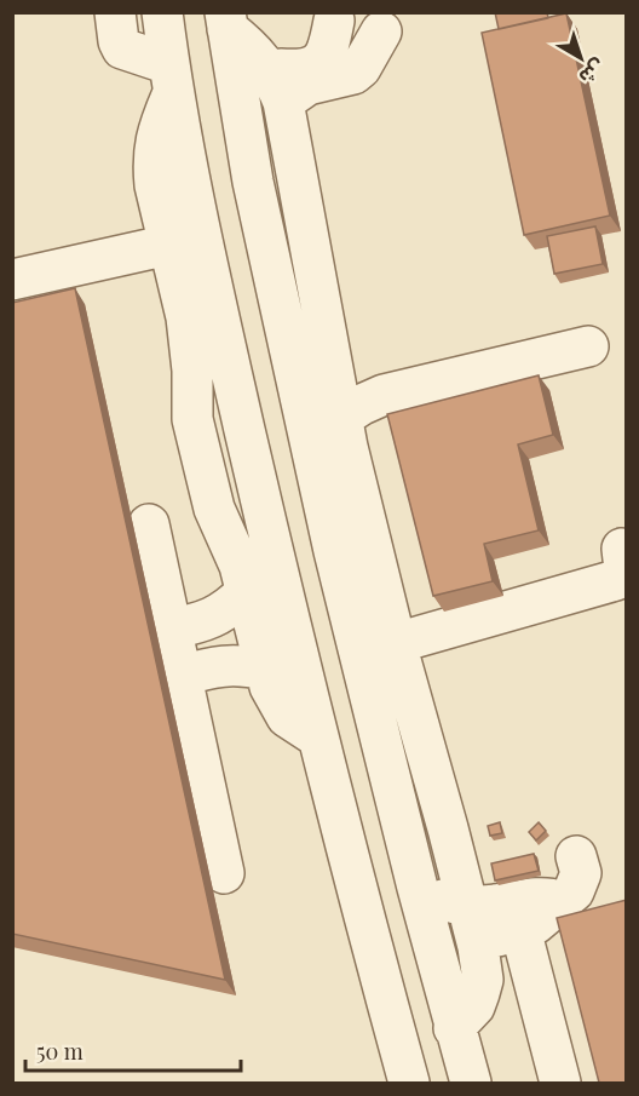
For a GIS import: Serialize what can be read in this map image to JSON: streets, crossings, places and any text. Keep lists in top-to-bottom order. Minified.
{"scale_bar":"50 m","north":"bottom right"}
